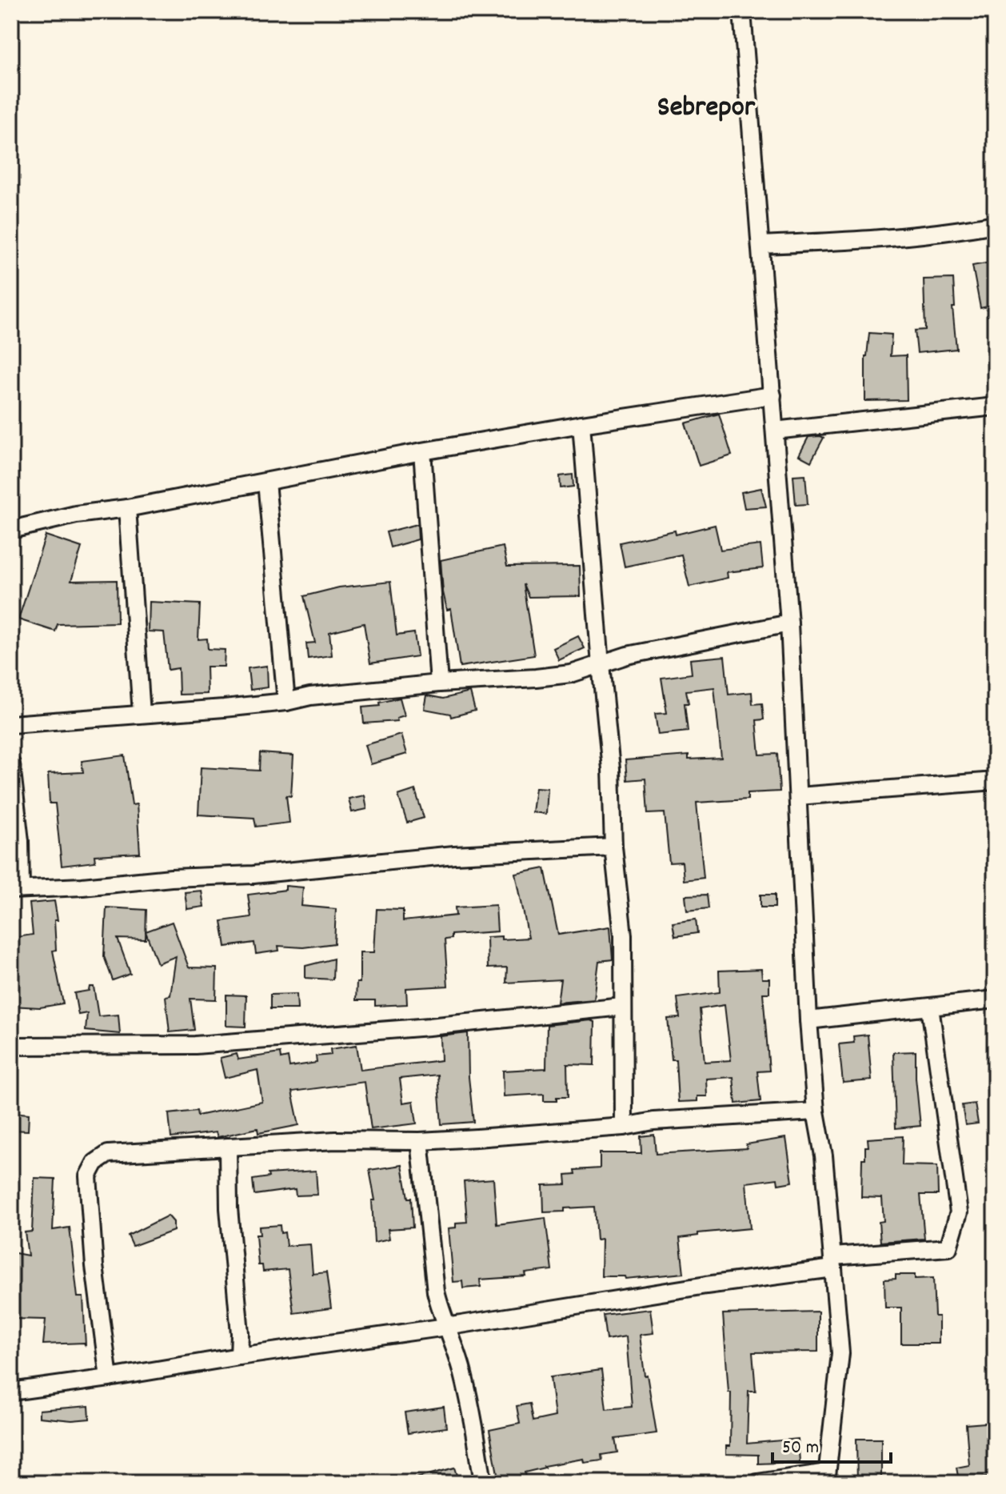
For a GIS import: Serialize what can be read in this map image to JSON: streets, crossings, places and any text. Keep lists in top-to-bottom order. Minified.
{"districts":["Sebrepor"],"scale_bar":"50 m"}
